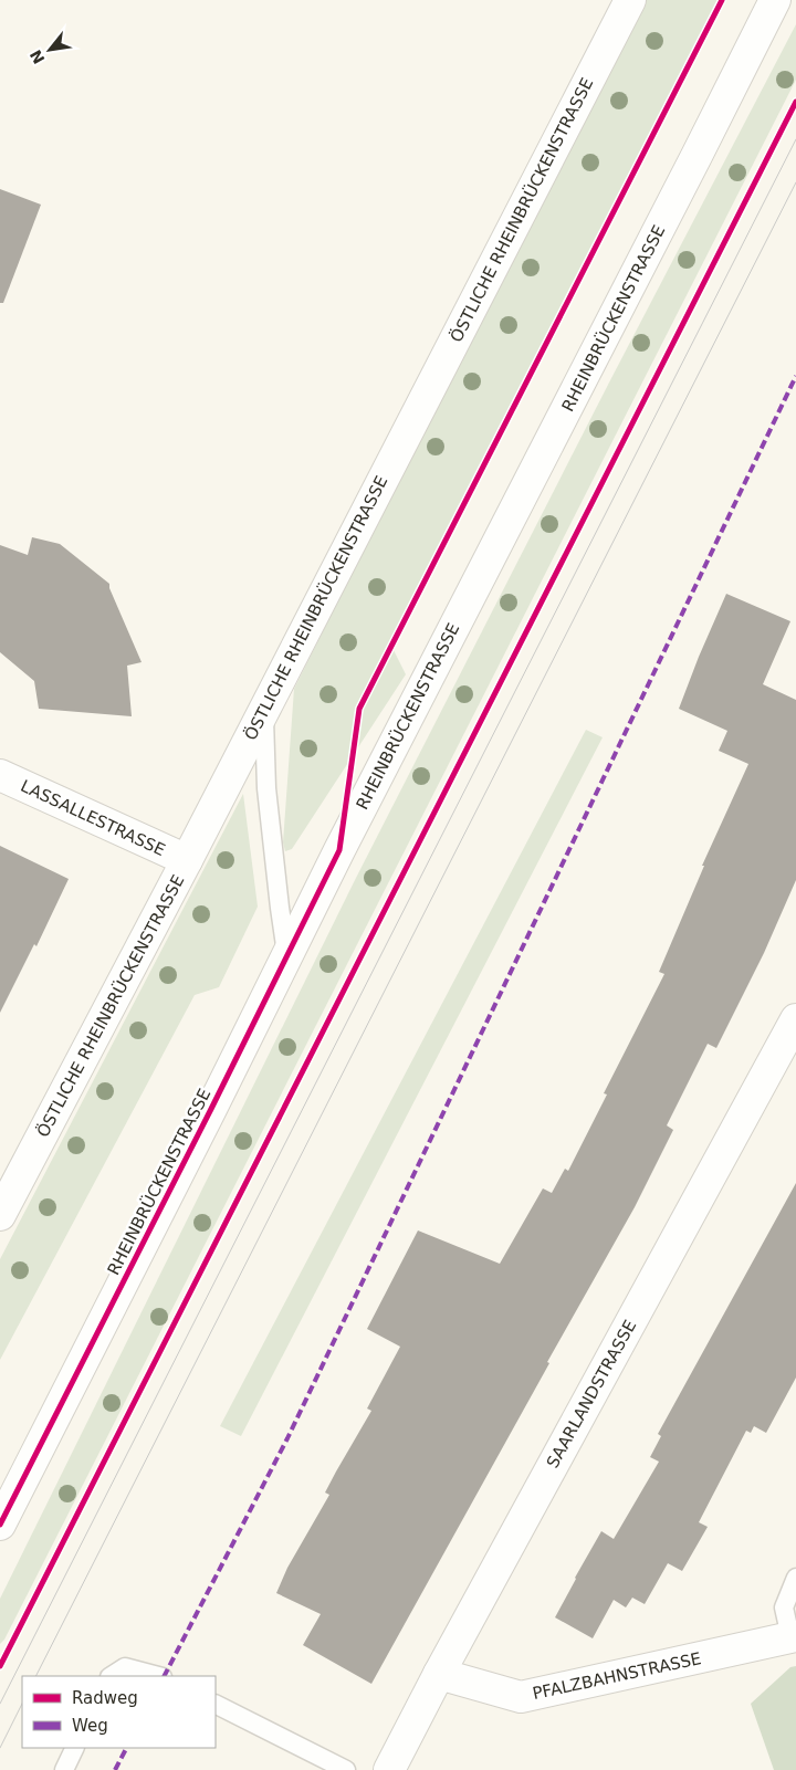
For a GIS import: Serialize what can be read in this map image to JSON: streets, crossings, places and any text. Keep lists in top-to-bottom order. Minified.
{"streets":{"street":["ÖSTLICHE RHEINBRÜCKENSTRASSE","RHEINBRÜCKENSTRASSE","LASSALLESTRASSE","SAARLANDSTRASSE","PFALZBAHNSTRASSE"]},"crossings":[["ÖSTLICHE RHEINBRÜCKENSTRASSE","LASSALLESTRASSE"],["SAARLANDSTRASSE","PFALZBAHNSTRASSE"]],"legend":["Radweg","Weg"],"north":"bottom left"}
